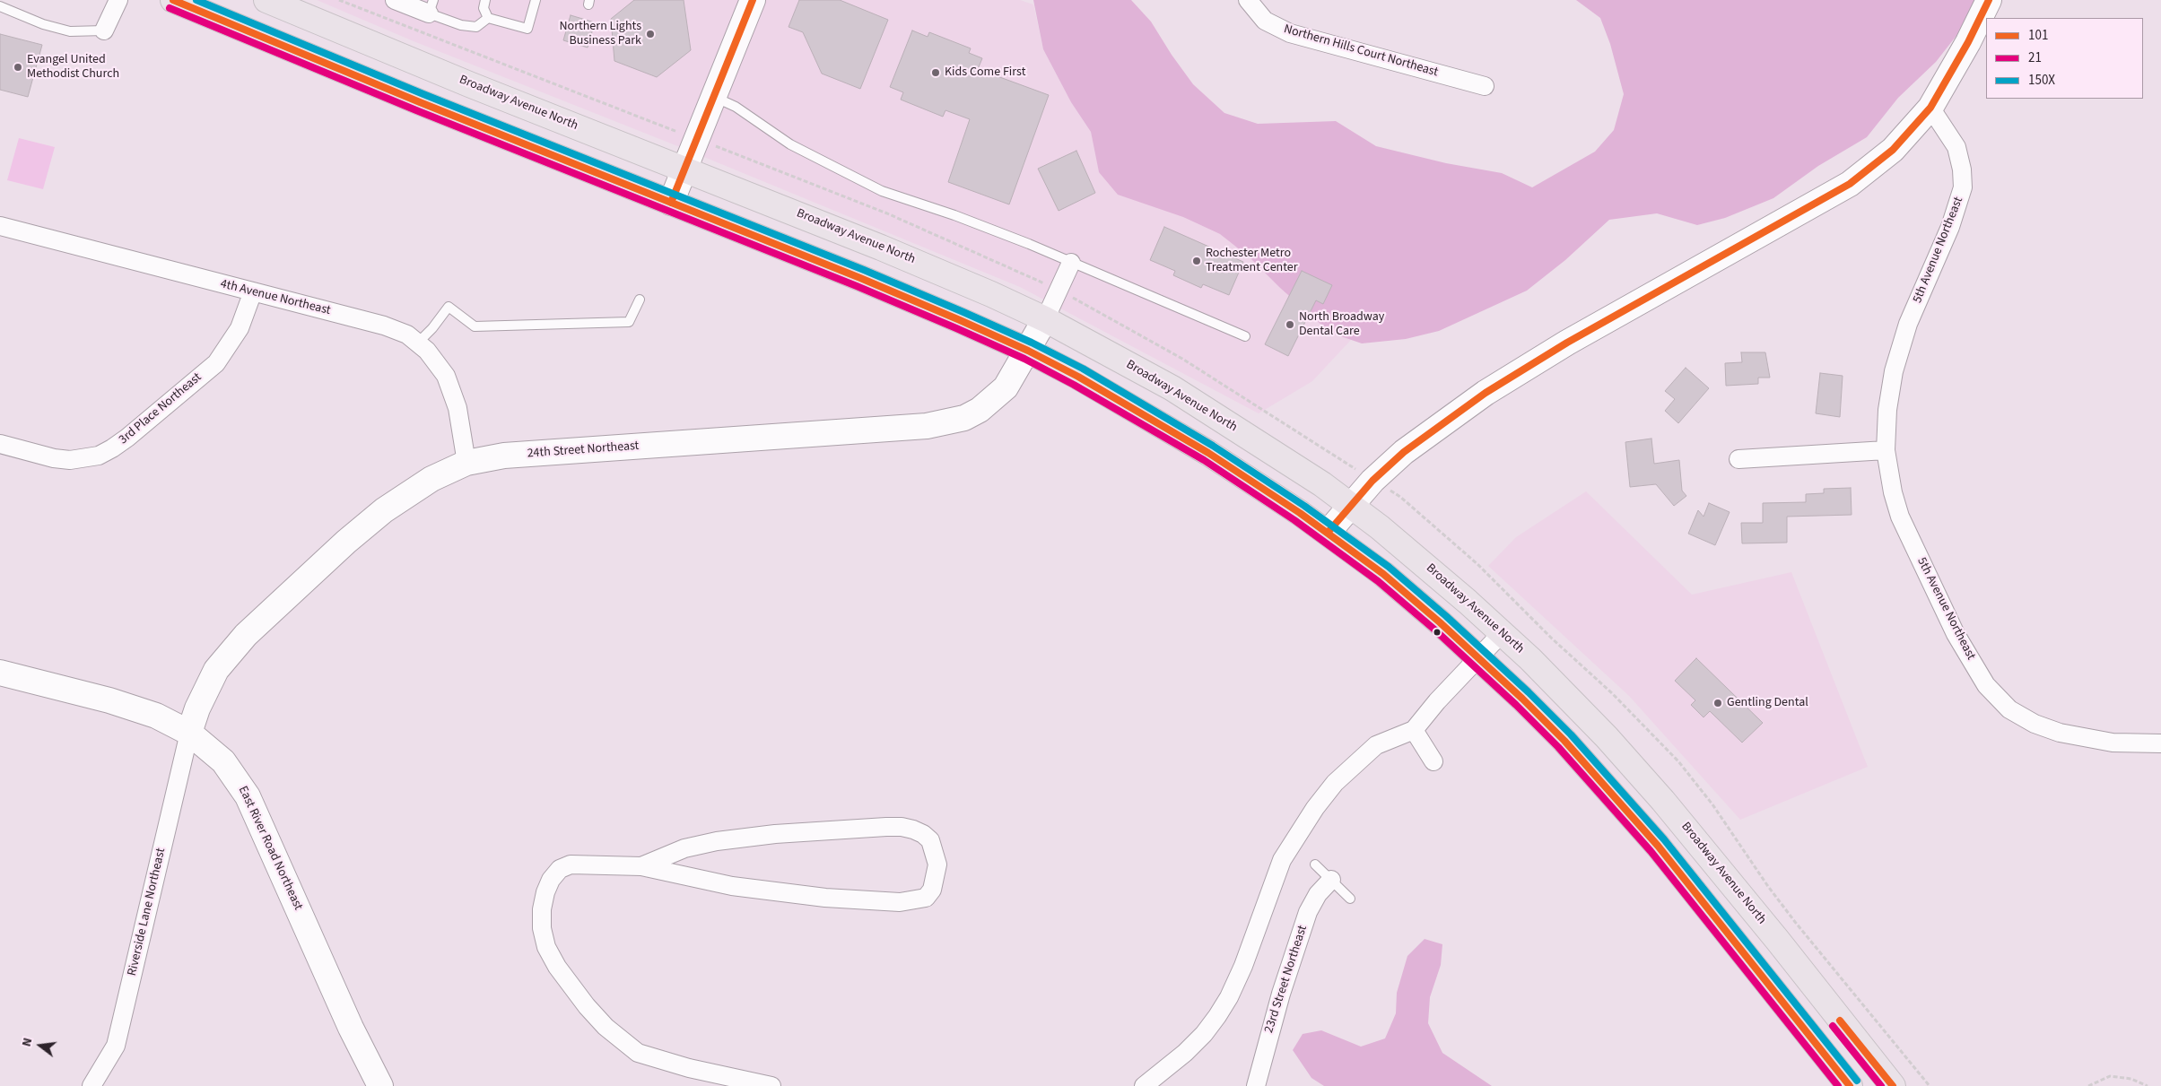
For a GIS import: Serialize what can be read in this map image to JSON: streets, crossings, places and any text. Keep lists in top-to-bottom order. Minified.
{"streets":{"main road":["Broadway Avenue North"],"street":["Northern Hills Court Northeast","5th Avenue Northeast","4th Avenue Northeast","3rd Place Northeast","24th Street Northeast","East River Road Northeast","Riverside Lane Northeast","23rd Street Northeast"]},"crossings":[["Broadway Avenue North","24th Street Northeast"],["4th Avenue Northeast","3rd Place Northeast"],["4th Avenue Northeast","24th Street Northeast"],["24th Street Northeast","East River Road Northeast"],["24th Street Northeast","Riverside Lane Northeast"],["East River Road Northeast","Riverside Lane Northeast"]],"places":["Northern Lights Business Park","Evangel United Methodist Church","Kids Come First","Rochester Metro Treatment Center","North Broadway Dental Care","Gentling Dental"],"lines":["transit line 101","transit line 150X","transit line 21"],"legend":["101","21","150X"],"north":"left"}
